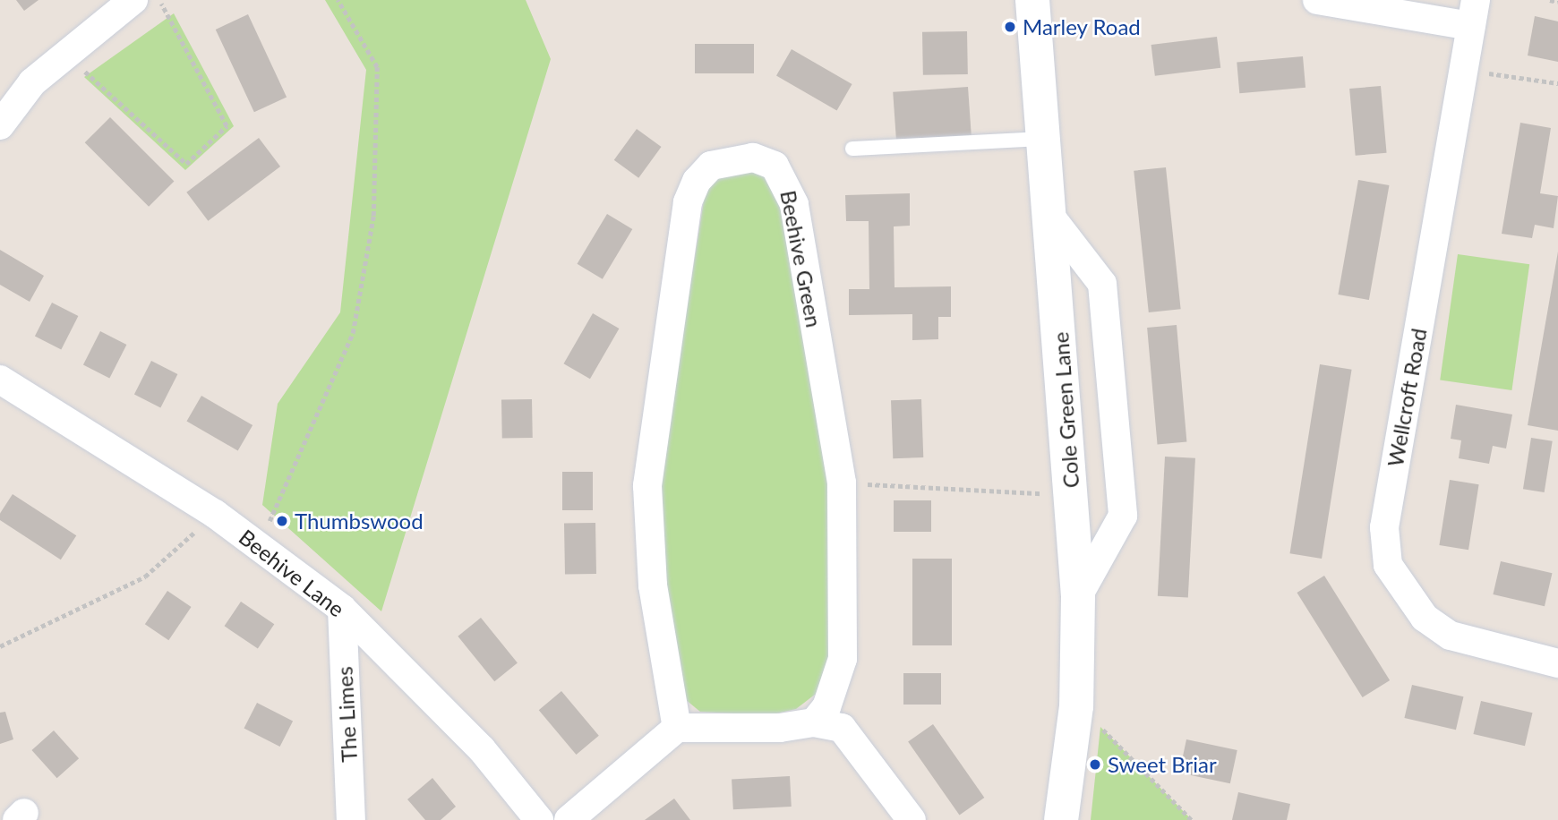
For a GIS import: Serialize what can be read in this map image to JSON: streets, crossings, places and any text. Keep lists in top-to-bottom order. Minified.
{"streets":{"street":["Beehive Green","Wellcroft Road","Cole Green Lane","Beehive Lane","The Limes"]},"crossings":[["Beehive Lane","The Limes"]],"places":["Marley Road","Thumbswood","Sweet Briar"]}
